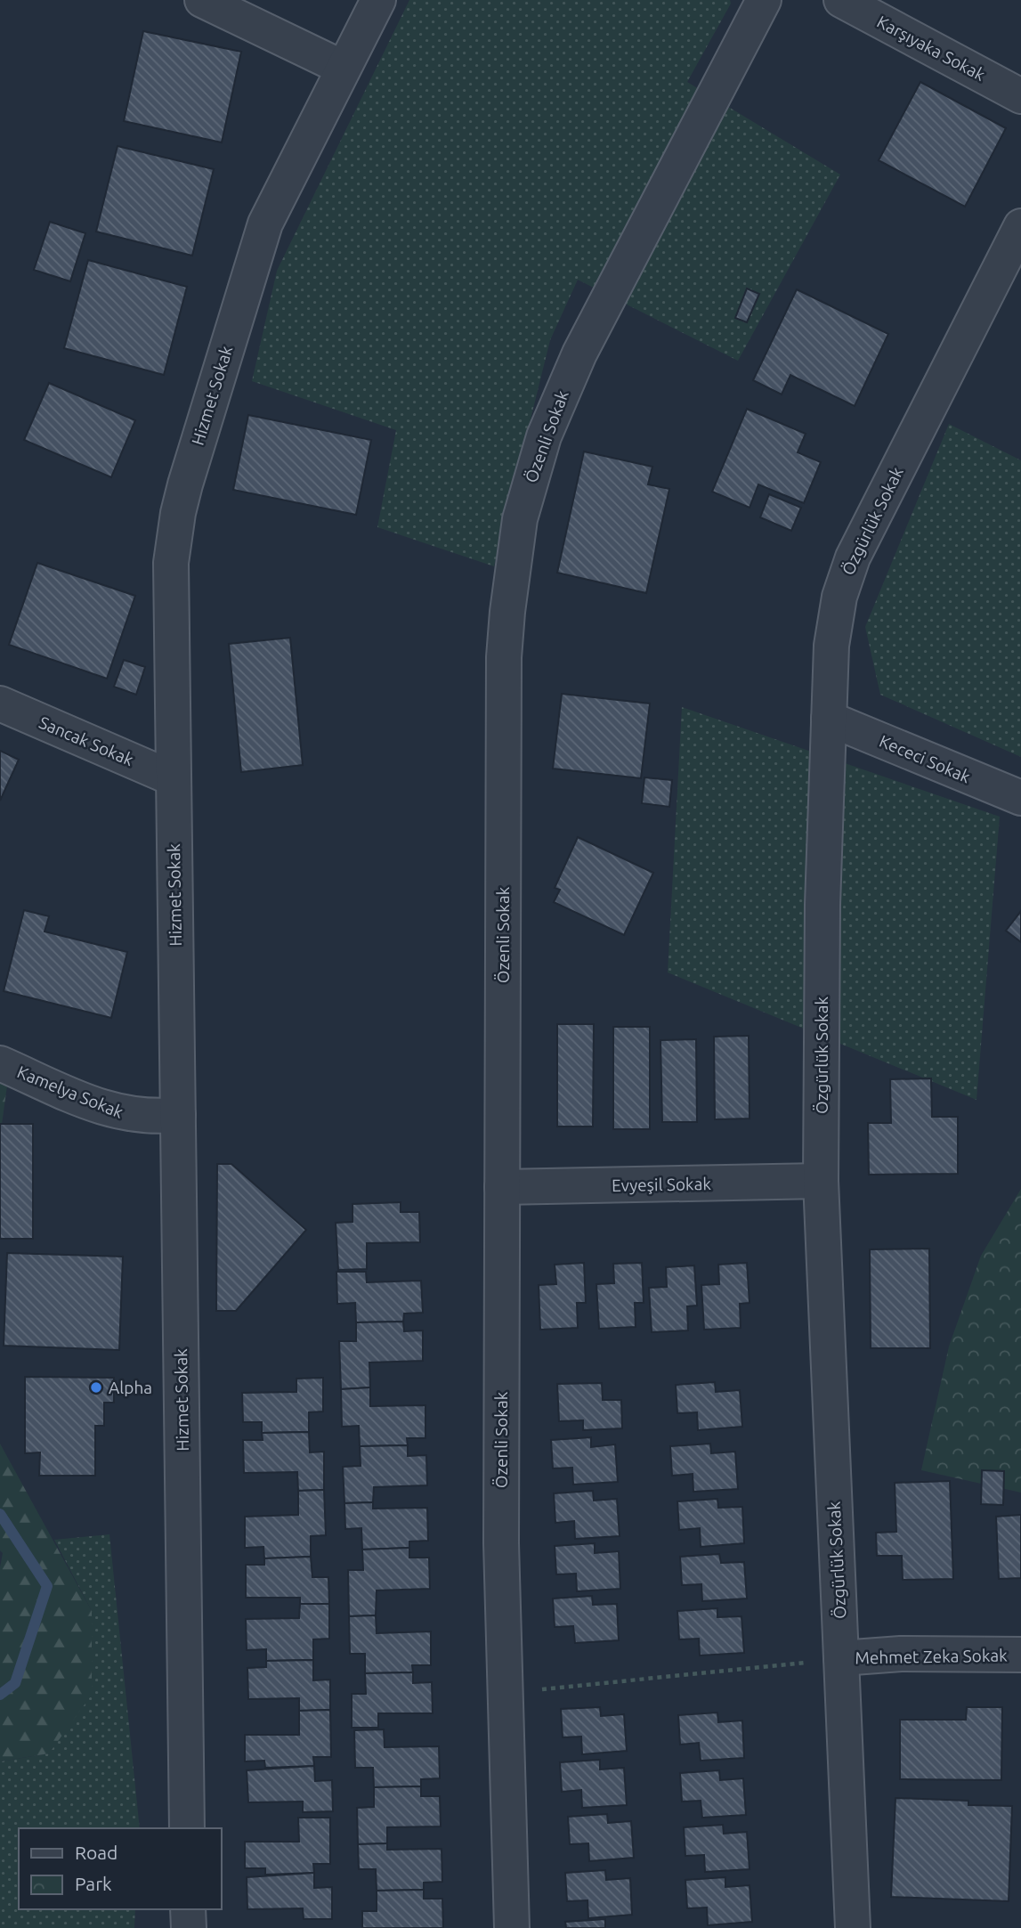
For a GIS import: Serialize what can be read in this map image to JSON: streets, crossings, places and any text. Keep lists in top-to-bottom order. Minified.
{"streets":{"street":["Karşıyaka Sokak","Hizmet Sokak","Özenli Sokak","Özgürlük Sokak","Sancak Sokak","Kececi Sokak","Kamelya Sokak","Evyeşil Sokak","Mehmet Zeka Sokak"]},"crossings":[["Hizmet Sokak","Sancak Sokak"],["Hizmet Sokak","Kamelya Sokak"],["Özenli Sokak","Evyeşil Sokak"],["Özgürlük Sokak","Kececi Sokak"],["Özgürlük Sokak","Evyeşil Sokak"],["Özgürlük Sokak","Mehmet Zeka Sokak"]],"places":["Alpha"],"legend":["Road","Park"]}
